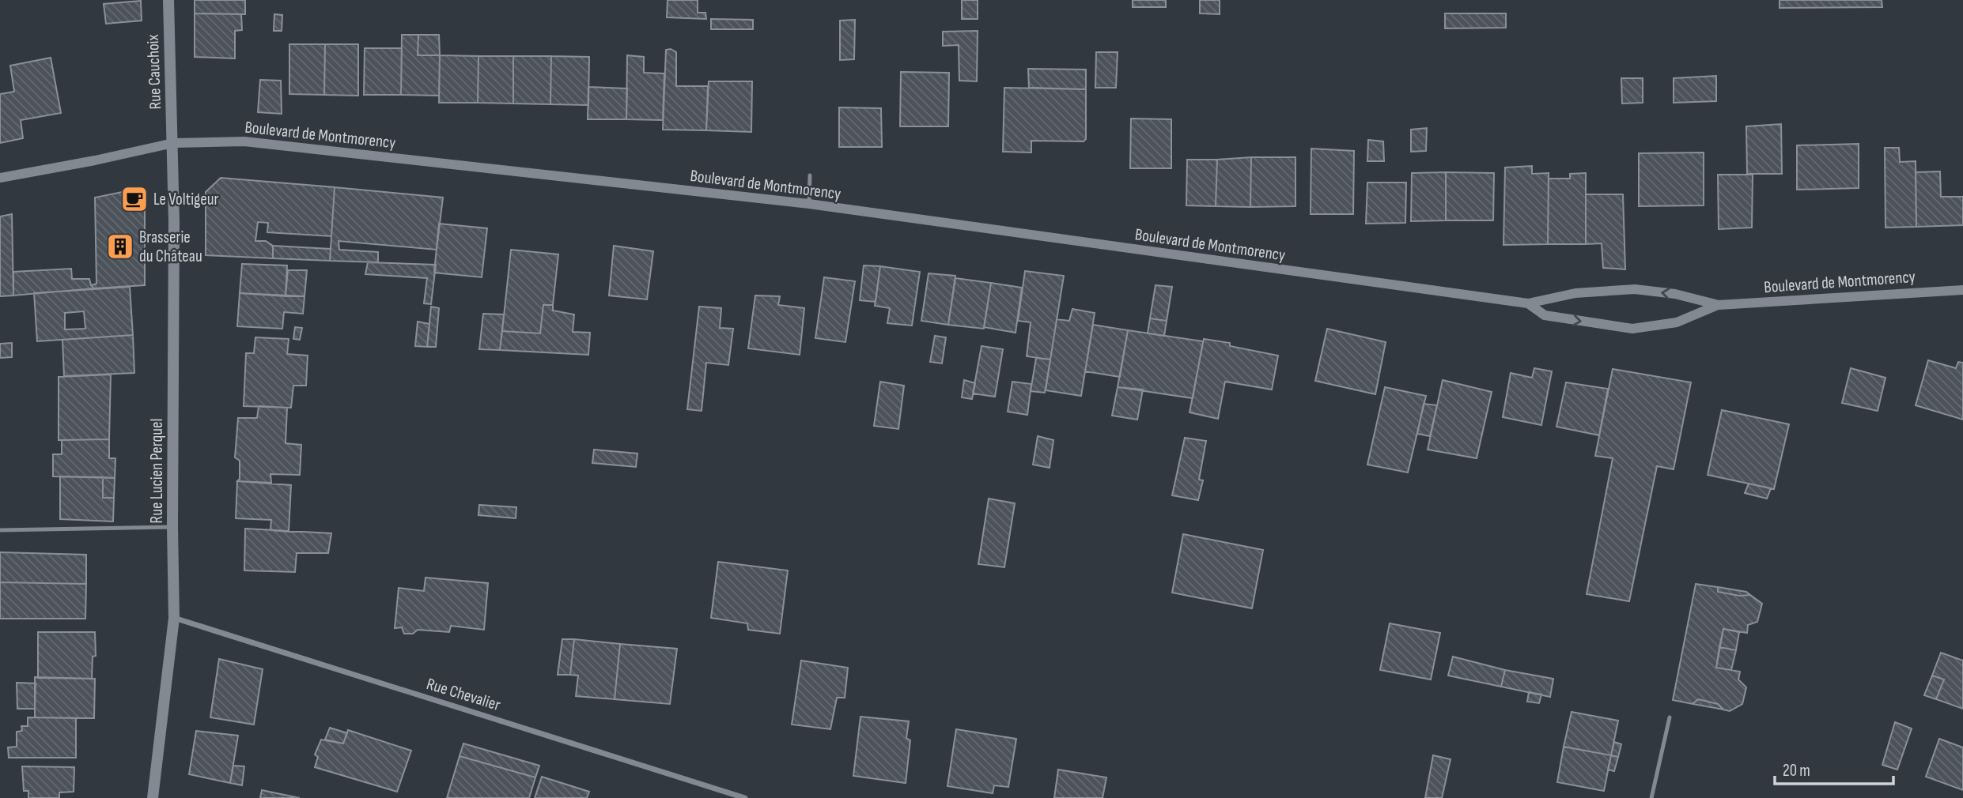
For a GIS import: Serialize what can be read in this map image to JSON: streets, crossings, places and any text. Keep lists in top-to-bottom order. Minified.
{"streets":{"main road":["Rue Cauchoix","Rue Lucien Perquel"],"street":["Boulevard de Montmorency","Rue Chevalier"]},"crossings":[["Rue Cauchoix","Boulevard de Montmorency"],["Rue Cauchoix","Rue Lucien Perquel"],["Boulevard de Montmorency","Rue Lucien Perquel"],["Rue Lucien Perquel","Rue Chevalier"]],"places":{"cafe":["Le Voltigeur"],"building":["Brasserie du Château"]},"scale_bar":"20 m"}
